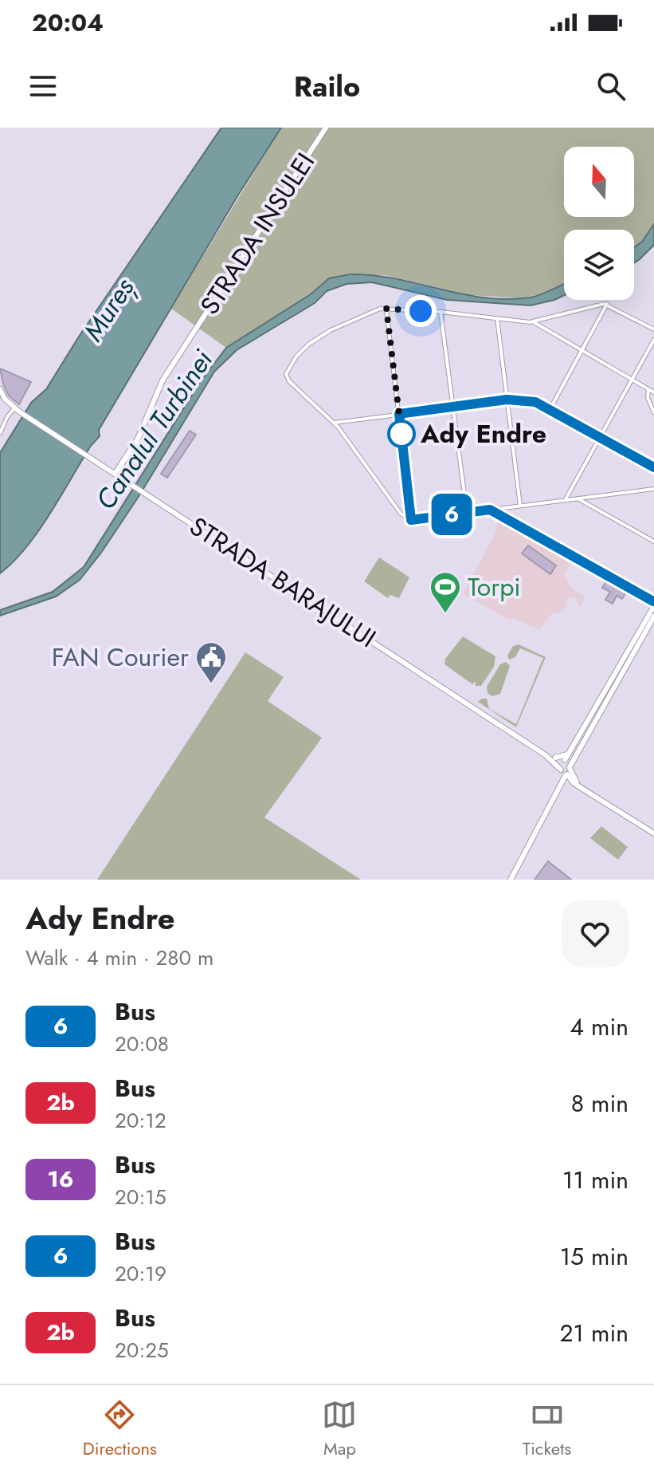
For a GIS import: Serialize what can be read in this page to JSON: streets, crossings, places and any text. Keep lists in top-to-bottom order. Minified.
{"streets":{"main road":["STRADA INSULEI","STRADA BARAJULUI"]},"crossings":[["STRADA INSULEI","STRADA BARAJULUI"]],"water":["Mureș","Canalul Turbinei"],"places":{"other":["Ady Endre"],"sports":["Torpi"],"public building":["FAN Courier"]},"lines":["bus line 6"],"north":"top","page":{"status":"20:04","header":"Railo","on_map":"6","heading":["Ady Endre","Walk · 4 min · 280 m"],"list":[{"mark":"6","name":"Bus","note":"20:08","value":"4 min"},{"mark":"2b","name":"Bus","note":"20:12","value":"8 min"},{"mark":"16","name":"Bus","note":"20:15","value":"11 min"},{"mark":"6","name":"Bus","note":"20:19","value":"15 min"},{"mark":"2b","name":"Bus","note":"20:25","value":"21 min"}],"tabs":["Directions","Map","Tickets"]}}
